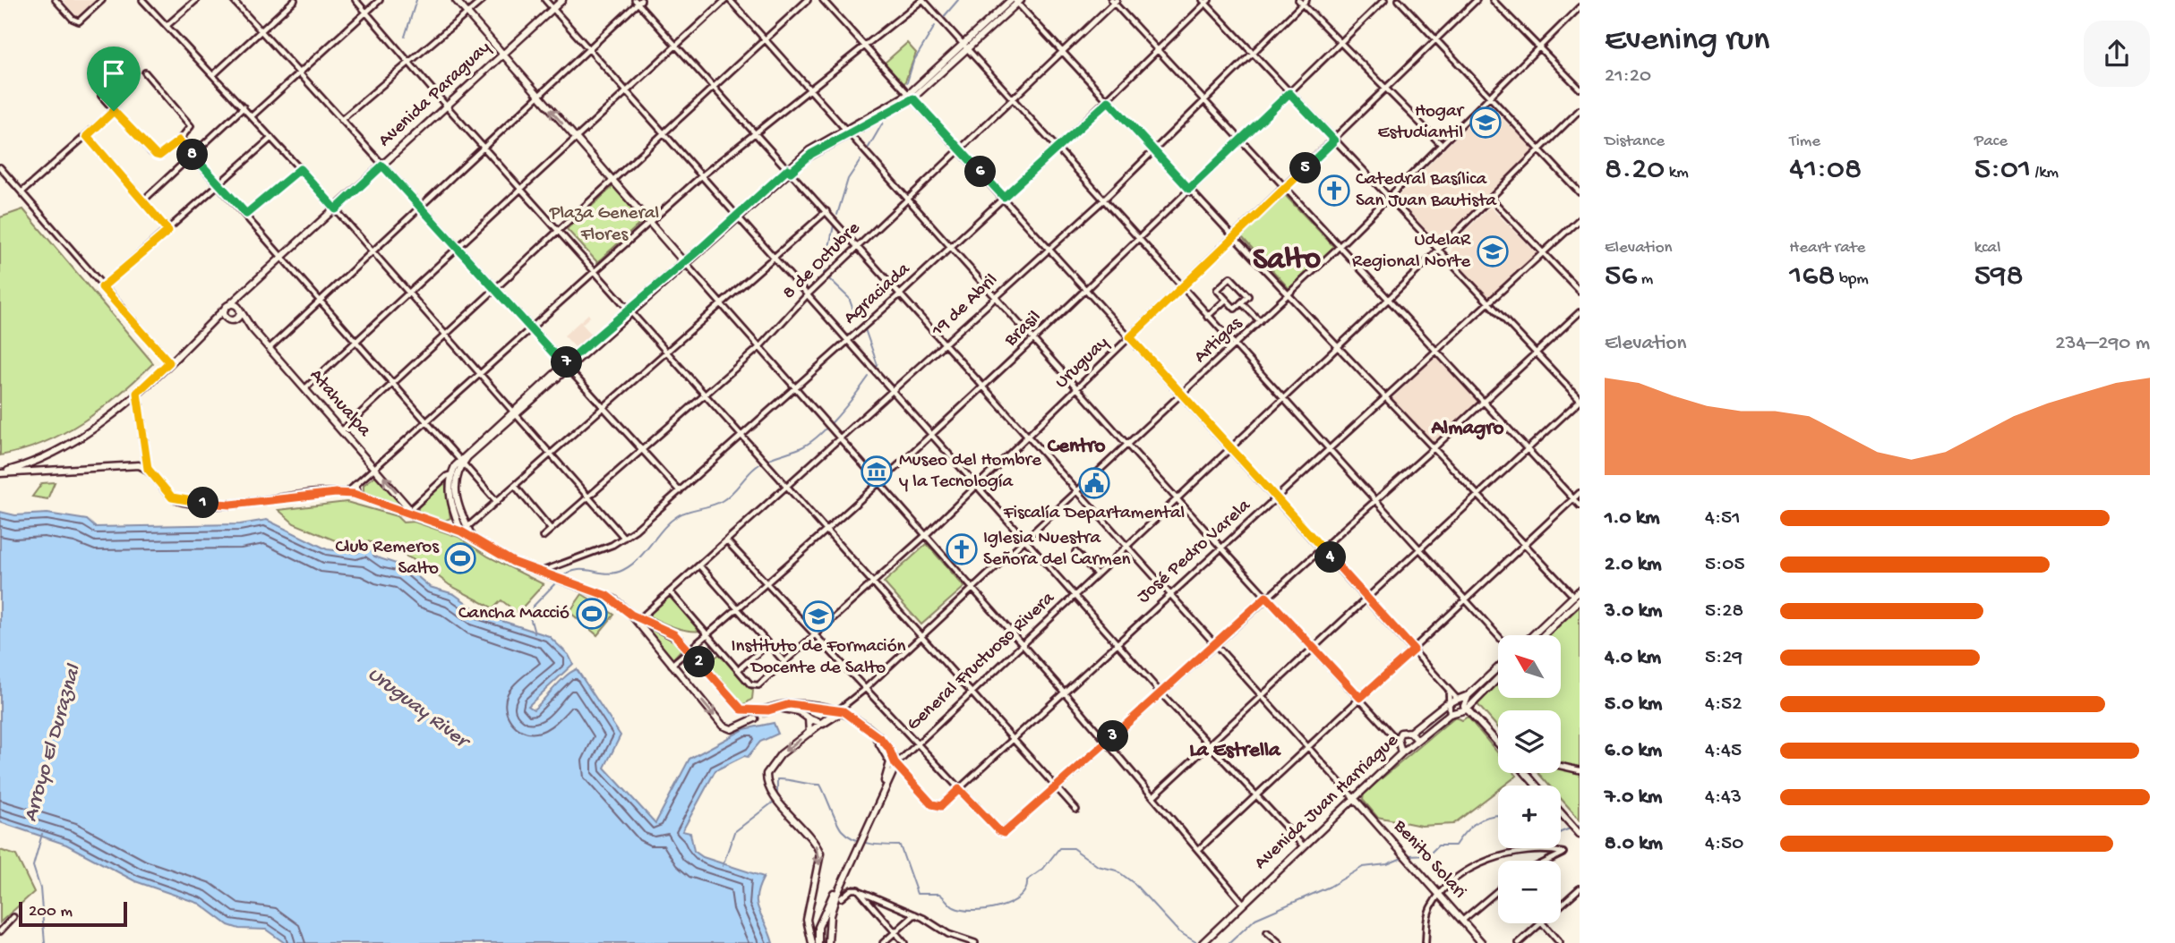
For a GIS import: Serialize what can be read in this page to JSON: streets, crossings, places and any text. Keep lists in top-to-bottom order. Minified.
{"streets":{"street":["Avenida Paraguay","8 de Octubre","Agraciada","19 de Abril","Brasil","Artigas","Uruguay","Atahualpa","José Pedro Varela","General Fructuoso Rivera","Avenida Juan Harriague","Benito Solari"]},"crossings":[["Avenida Paraguay","Atahualpa"],["José Pedro Varela","General Fructuoso Rivera"],["Avenida Juan Harriague","Benito Solari"]],"districts":["Salto","Almagro","Centro","La Estrella"],"water":["Uruguay River","Arroyo El Duraznal"],"parks":["Plaza General Flores"],"places":{"school or university":["Hogar Estudiantil","UdelaR Regional Norte","Instituto de Formación Docente de Salto"],"church":["Catedral Basílica San Juan Bautista","Iglesia Nuestra Señora del Carmen"],"museum":["Museo del Hombre y la Tecnología"],"public building":["Fiscalía Departamental"],"sports":["Club Remeros Salto","Cancha Macció"]},"scale_bar":"200 m","north":"top left","page":{"heading":["Evening run","21:20"],"stats":[["Distance","8.20 km"],["Time","41:08"],["Pace","5:01 /km"],["Elevation","56 m"],["Heart rate","168 bpm"],["kcal","598"]],"pins":["8","5","6","7","1","4","2","3"],"chart":["Elevation","234–290 m"],"list":[{"name":"1.0 km","note":"4:51"},{"name":"2.0 km","note":"5:05"},{"name":"3.0 km","note":"5:28"},{"name":"4.0 km","note":"5:29"},{"name":"5.0 km","note":"4:52"},{"name":"6.0 km","note":"4:45"},{"name":"7.0 km","note":"4:43"},{"name":"8.0 km","note":"4:50"}],"map_buttons":["+","−"],"scale":"200 m"}}
